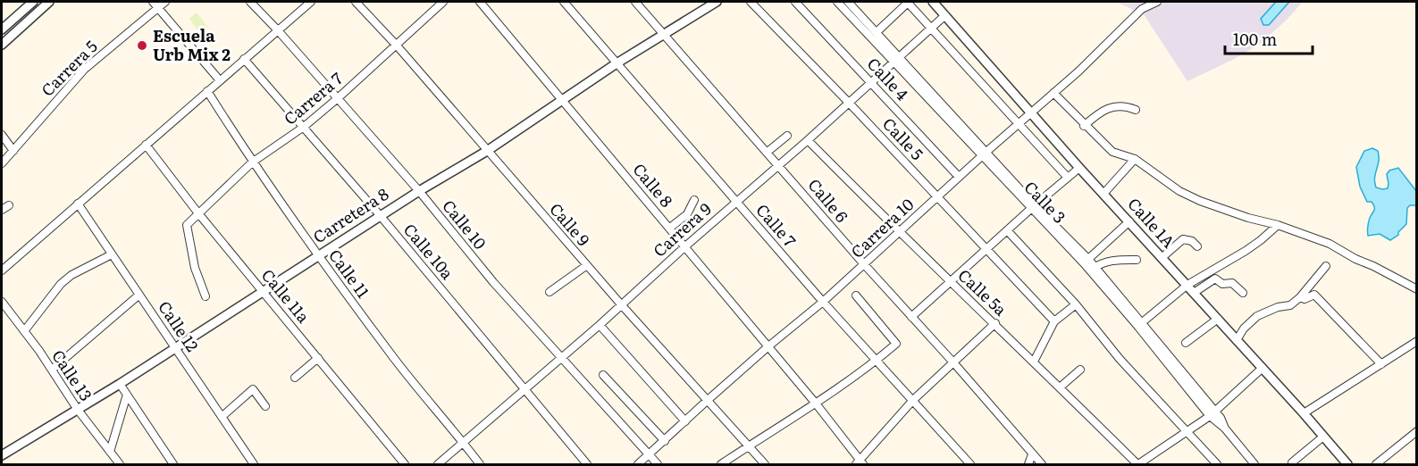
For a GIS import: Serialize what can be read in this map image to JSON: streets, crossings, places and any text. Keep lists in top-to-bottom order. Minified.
{"streets":{"street":["Carrera 5","Calle 4","Carrera 7","Calle 5","Calle 8","Calle 6","Calle 3","Carretera 8","Calle 1A","Calle 10","Calle 9","Calle 7","Carrera 10","Carrera 9","Calle 10a","Calle 11","Calle 5a","Calle 11a","Calle 12","Calle 13"]},"crossings":[["Calle 4","Carrera 10"],["Calle 4","Carrera 9"],["Carrera 7","Calle 10"],["Carrera 7","Calle 9"],["Carrera 7","Calle 10a"],["Carrera 7","Calle 11"],["Carrera 7","Calle 11a"],["Calle 5","Carrera 10"],["Calle 5","Carrera 9"],["Calle 8","Carretera 8"],["Calle 8","Carrera 10"],["Calle 8","Carrera 9"],["Calle 6","Carretera 8"],["Calle 6","Carrera 10"],["Calle 6","Carrera 9"],["Calle 3","Carrera 10"],["Calle 3","Carrera 9"],["Carretera 8","Calle 10"],["Carretera 8","Calle 9"],["Carretera 8","Calle 7"],["Carretera 8","Calle 10a"],["Carretera 8","Calle 11"],["Carretera 8","Calle 11a"],["Carretera 8","Calle 12"],["Carretera 8","Calle 13"],["Calle 1A","Carrera 10"],["Calle 1A","Carrera 9"],["Calle 10","Carrera 10"],["Calle 10","Carrera 9"],["Calle 9","Carrera 10"],["Calle 9","Carrera 9"],["Calle 7","Carrera 10"],["Calle 7","Carrera 9"],["Carrera 10","Calle 5a"],["Carrera 9","Calle 10a"],["Carrera 9","Calle 11"],["Carrera 9","Calle 5a"]],"places":["Escuela Urb Mix 2"],"scale_bar":"100 m"}
